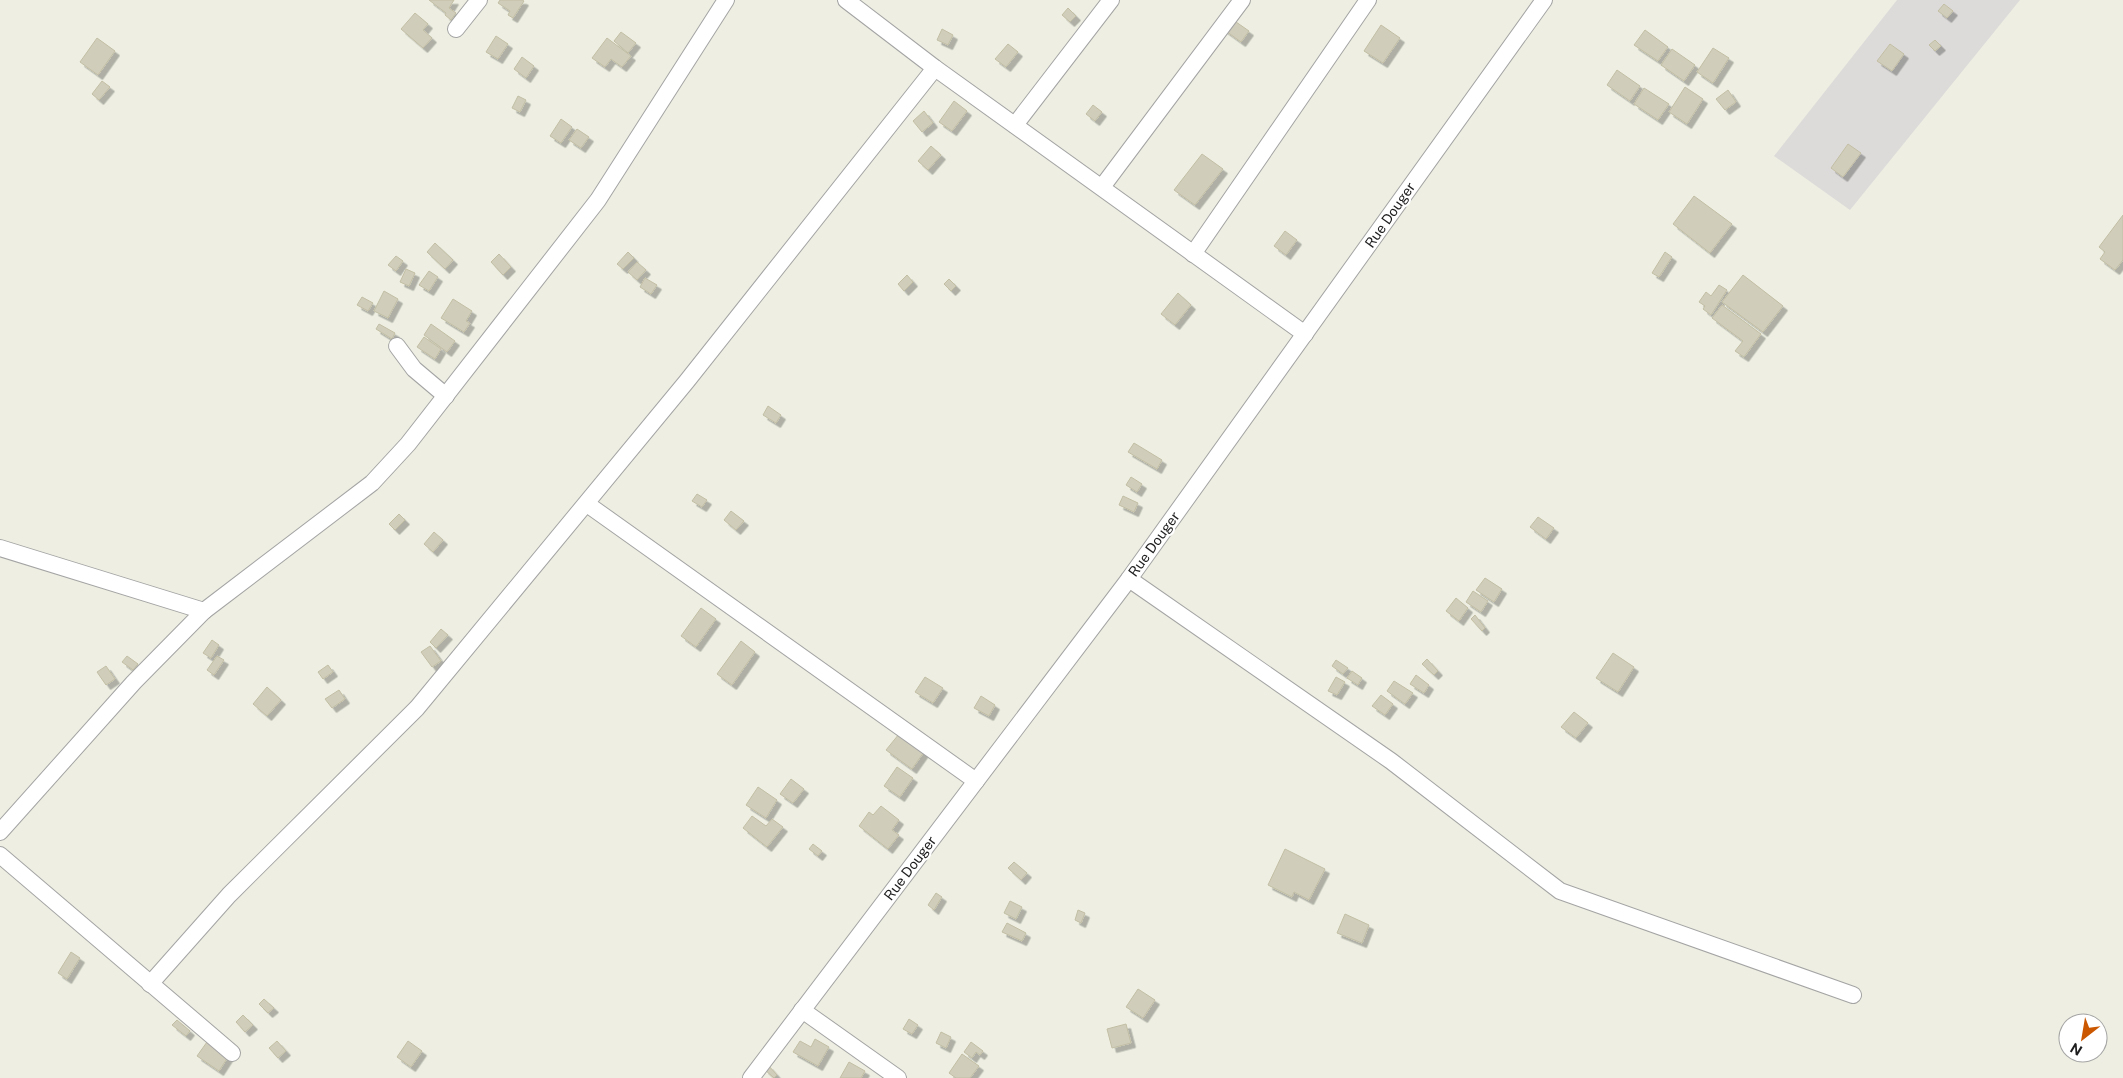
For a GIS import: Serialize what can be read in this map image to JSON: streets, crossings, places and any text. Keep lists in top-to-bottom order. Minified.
{"streets":{"street":["Rue Douger"]},"north":"bottom left"}
